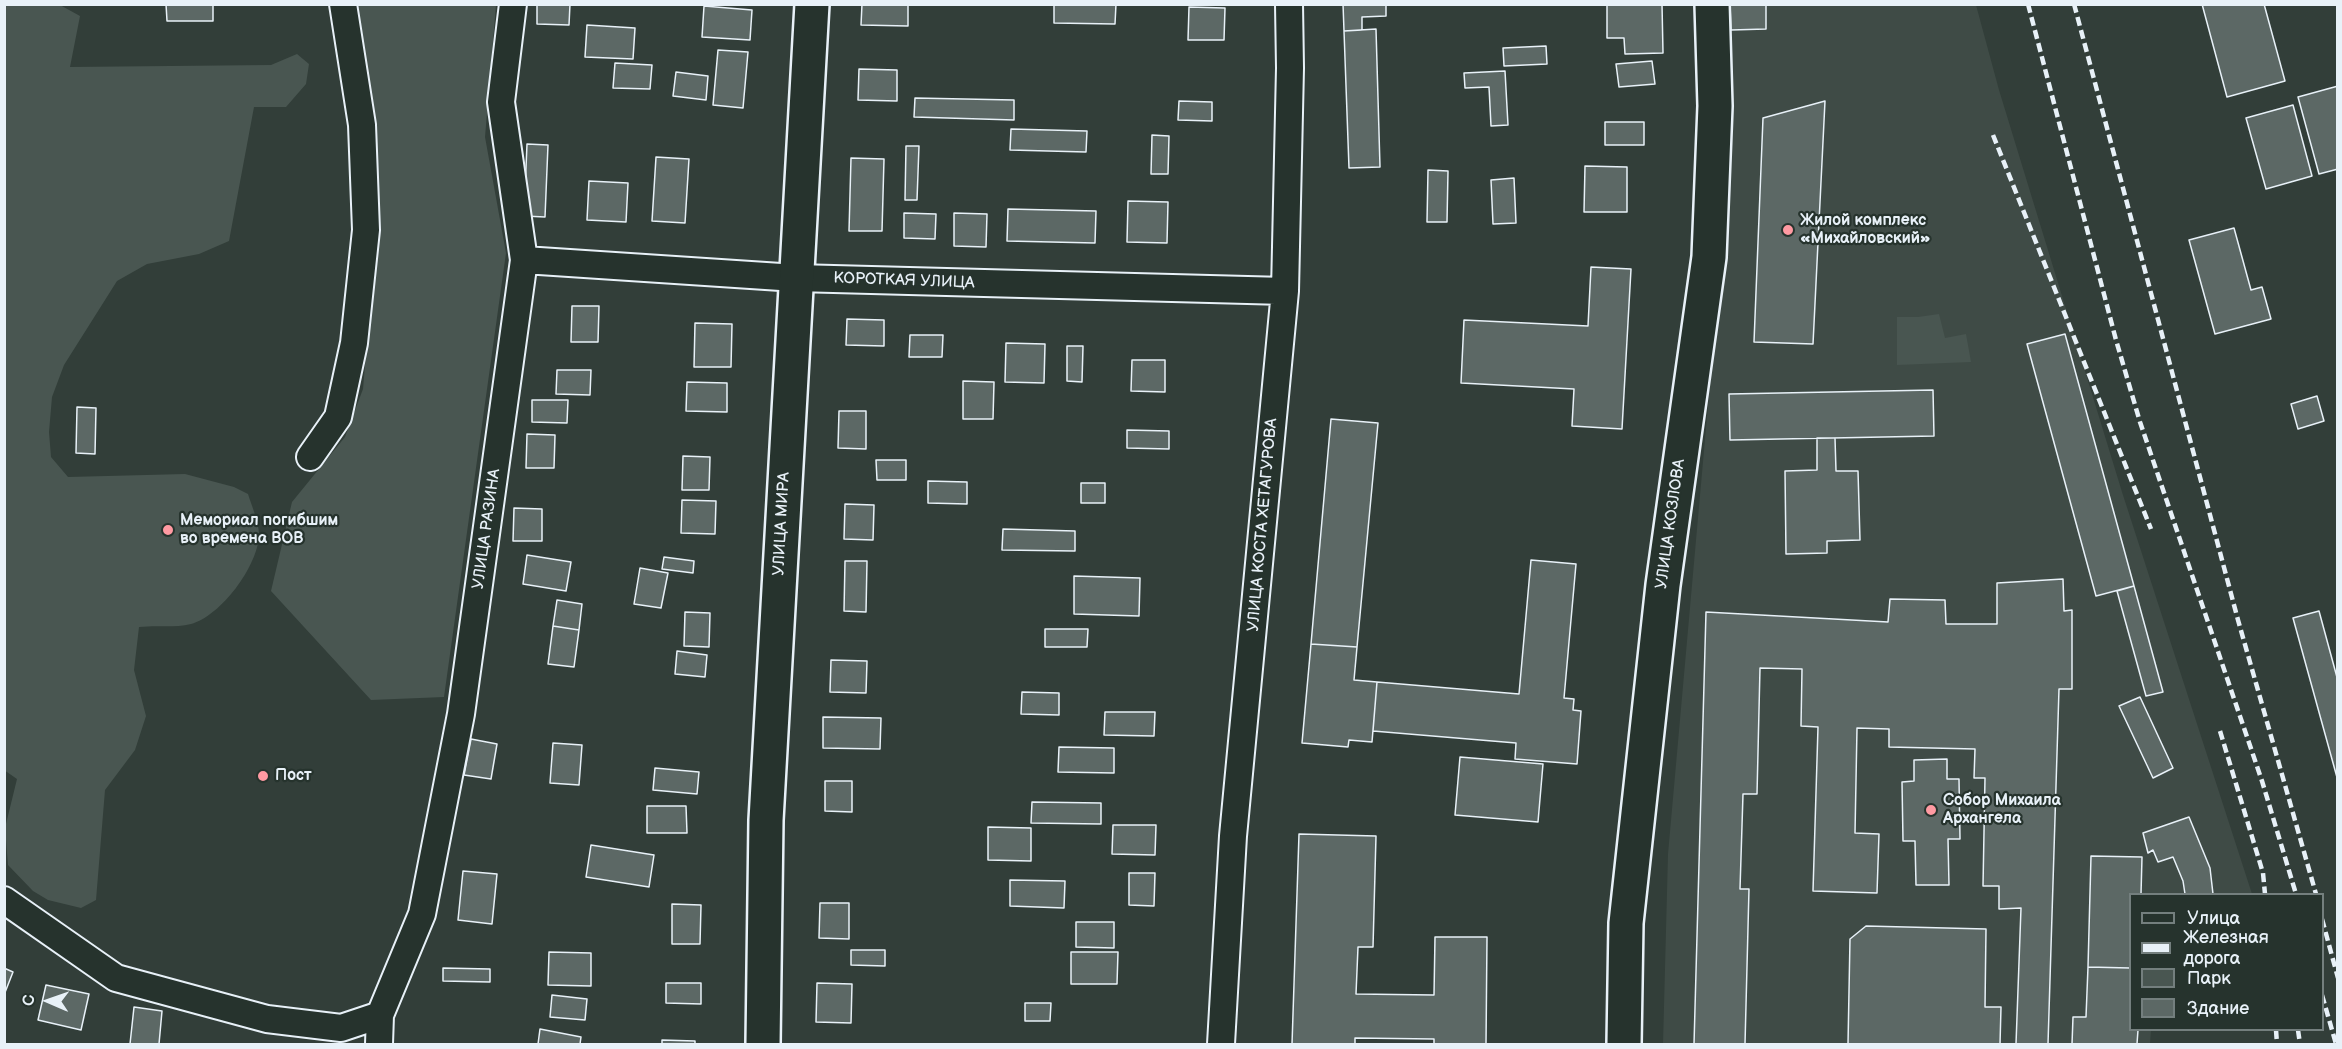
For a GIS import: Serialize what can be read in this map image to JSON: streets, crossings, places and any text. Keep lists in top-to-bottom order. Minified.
{"streets":{"main road":["УЛИЦА МИРА","УЛИЦА КОЗЛОВА"],"street":["КОРОТКАЯ УЛИЦА","УЛИЦА КОСТА ХЕТАГУРОВА","УЛИЦА РАЗИНА"]},"crossings":[["КОРОТКАЯ УЛИЦА","УЛИЦА МИРА"],["КОРОТКАЯ УЛИЦА","УЛИЦА КОСТА ХЕТАГУРОВА"],["КОРОТКАЯ УЛИЦА","УЛИЦА РАЗИНА"]],"places":["Жилой комплекс «Михайловский»","Мемориал погибшим во времена ВОВ","Пост","Собор Михаила Архангела"],"legend":["Улица","Железная дорога","Парк","Здание"],"north":"left"}
